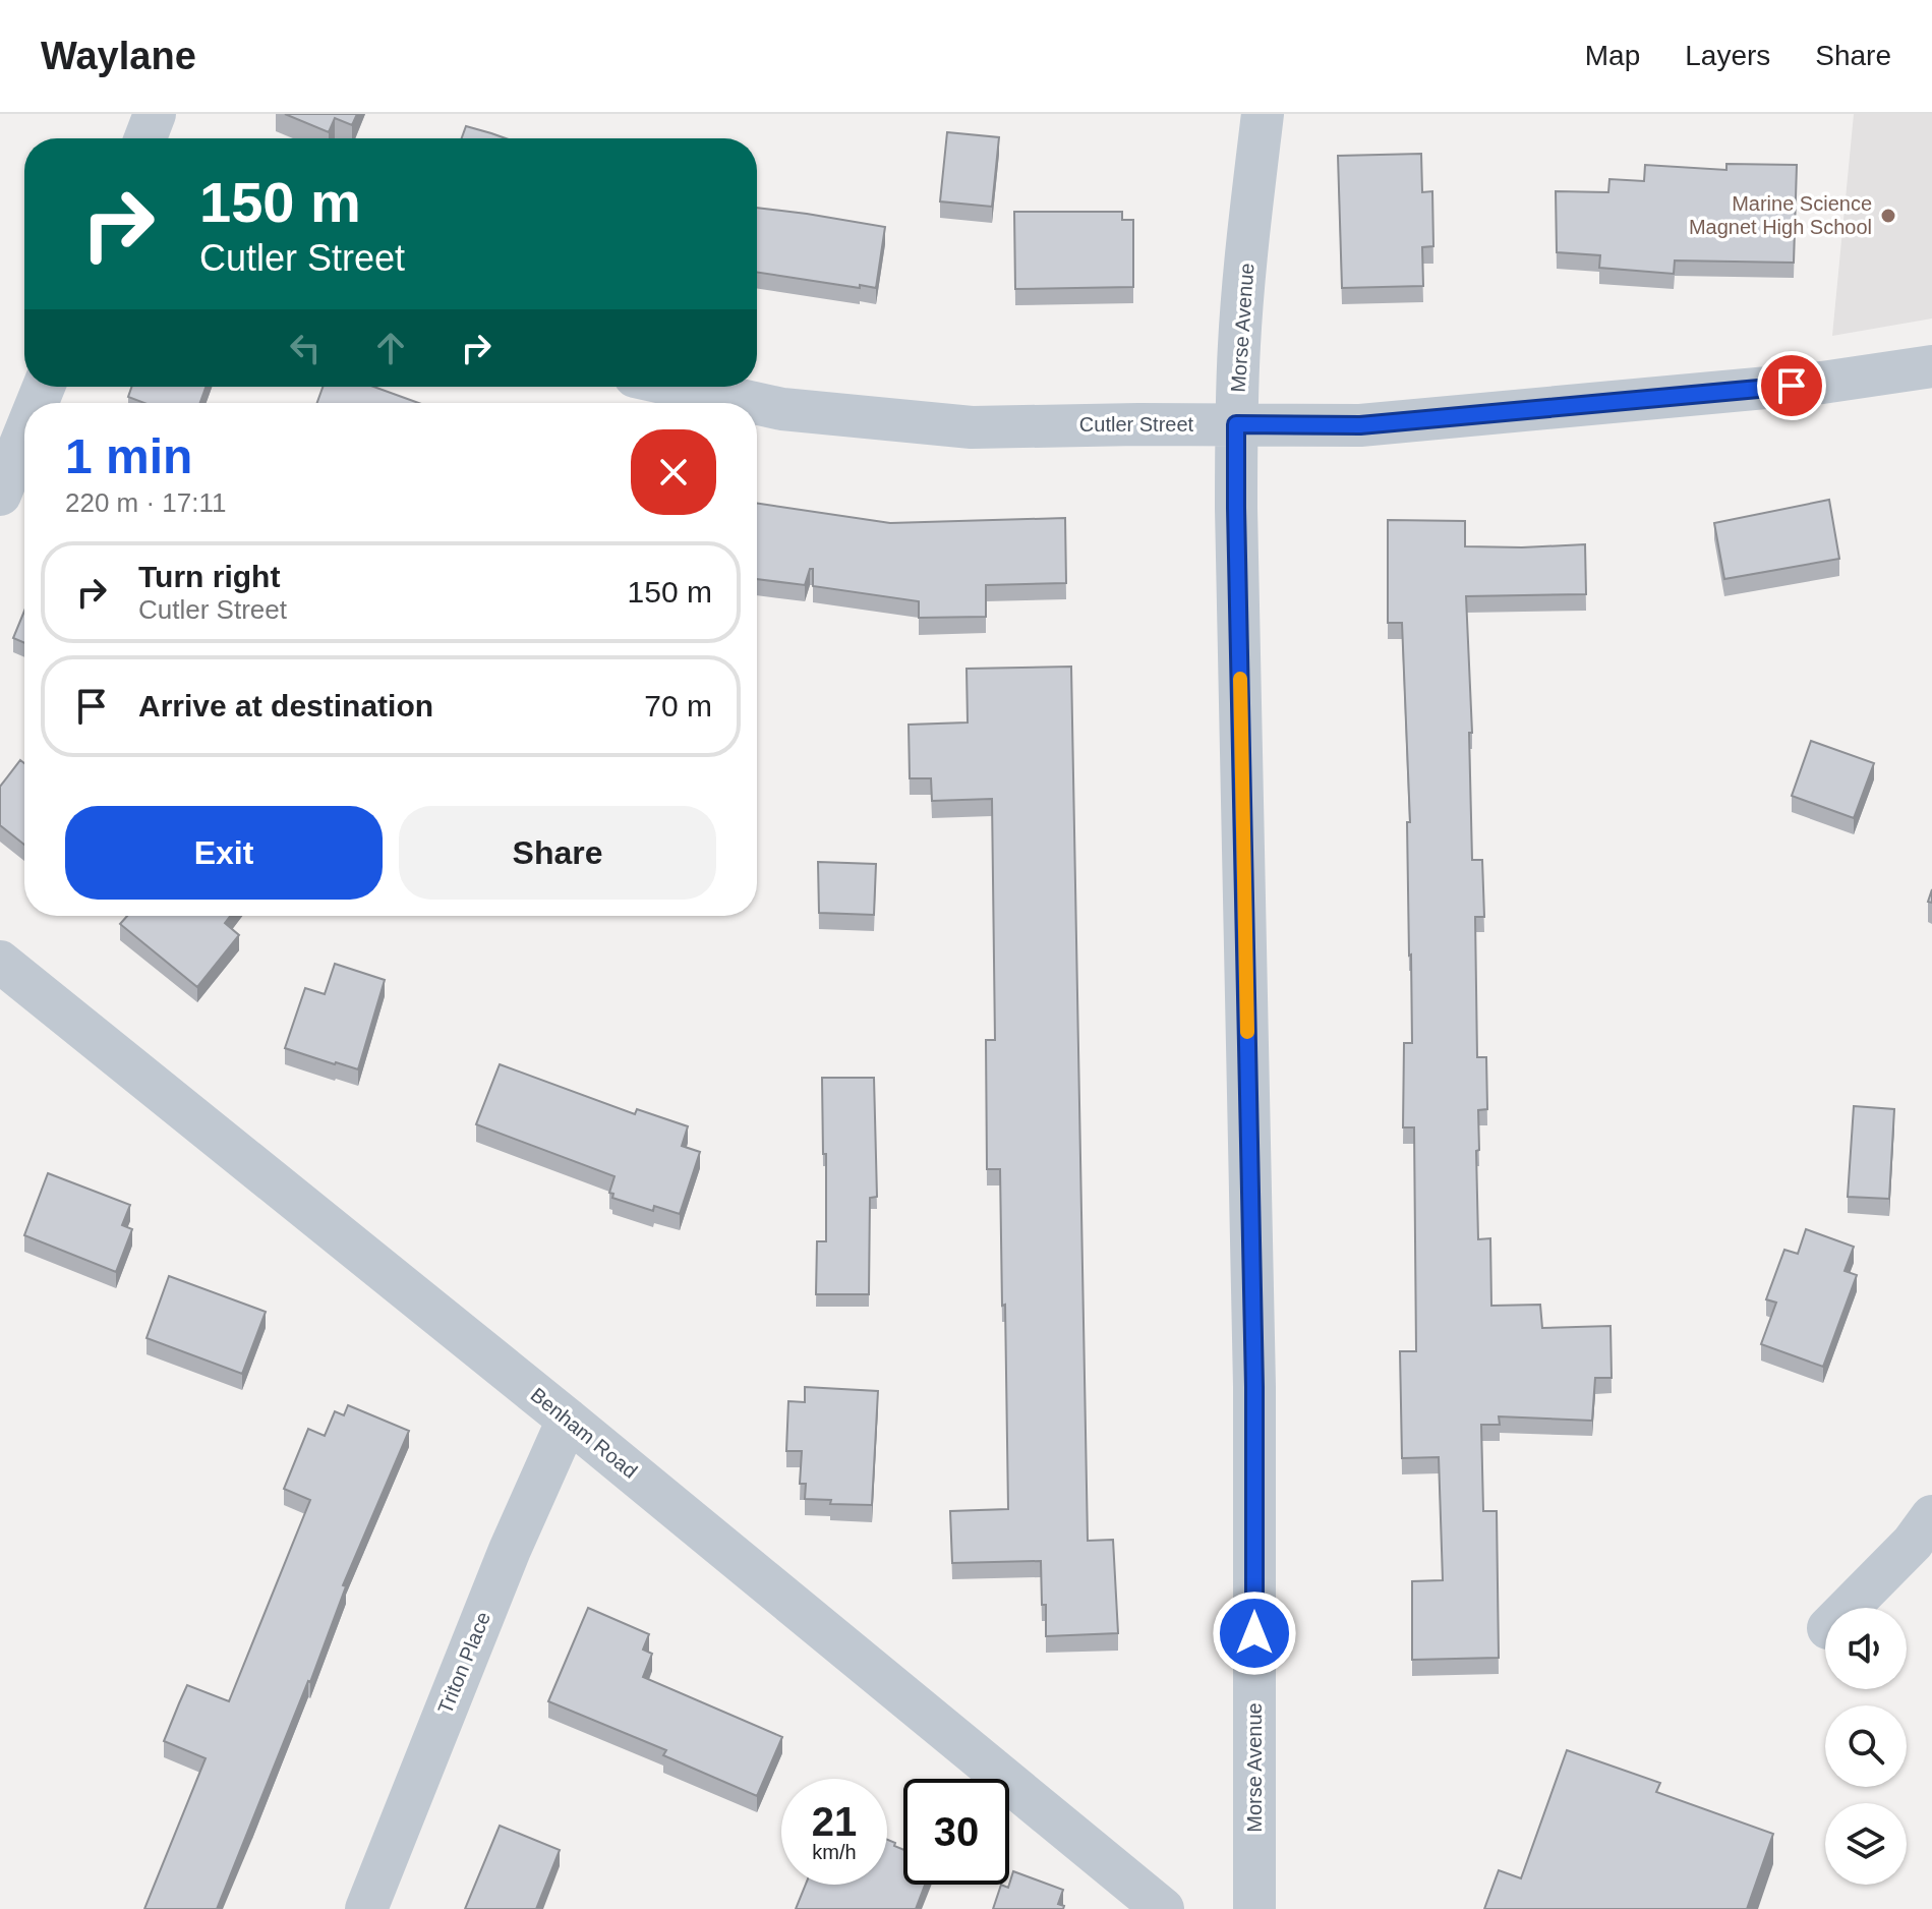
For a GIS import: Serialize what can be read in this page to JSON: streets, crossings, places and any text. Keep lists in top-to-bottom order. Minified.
{"streets":{"street":["Morse Avenue","Cutler Street","Benham Road","Triton Place"]},"crossings":[["Morse Avenue","Cutler Street"],["Benham Road","Triton Place"]],"places":["Marine Science Magnet High School"],"page":{"header":"Waylane","nav":["Map","Layers","Share"],"turn":["150 m","Cutler Street"],"heading":["1 min","220 m · 17:11"],"list":[{"name":"Turn right","note":"Cutler Street","value":"150 m"},{"name":"Arrive at destination","value":"70 m"}],"buttons":["Exit","Share"],"speed":"21 km/h","limit":"30"}}
